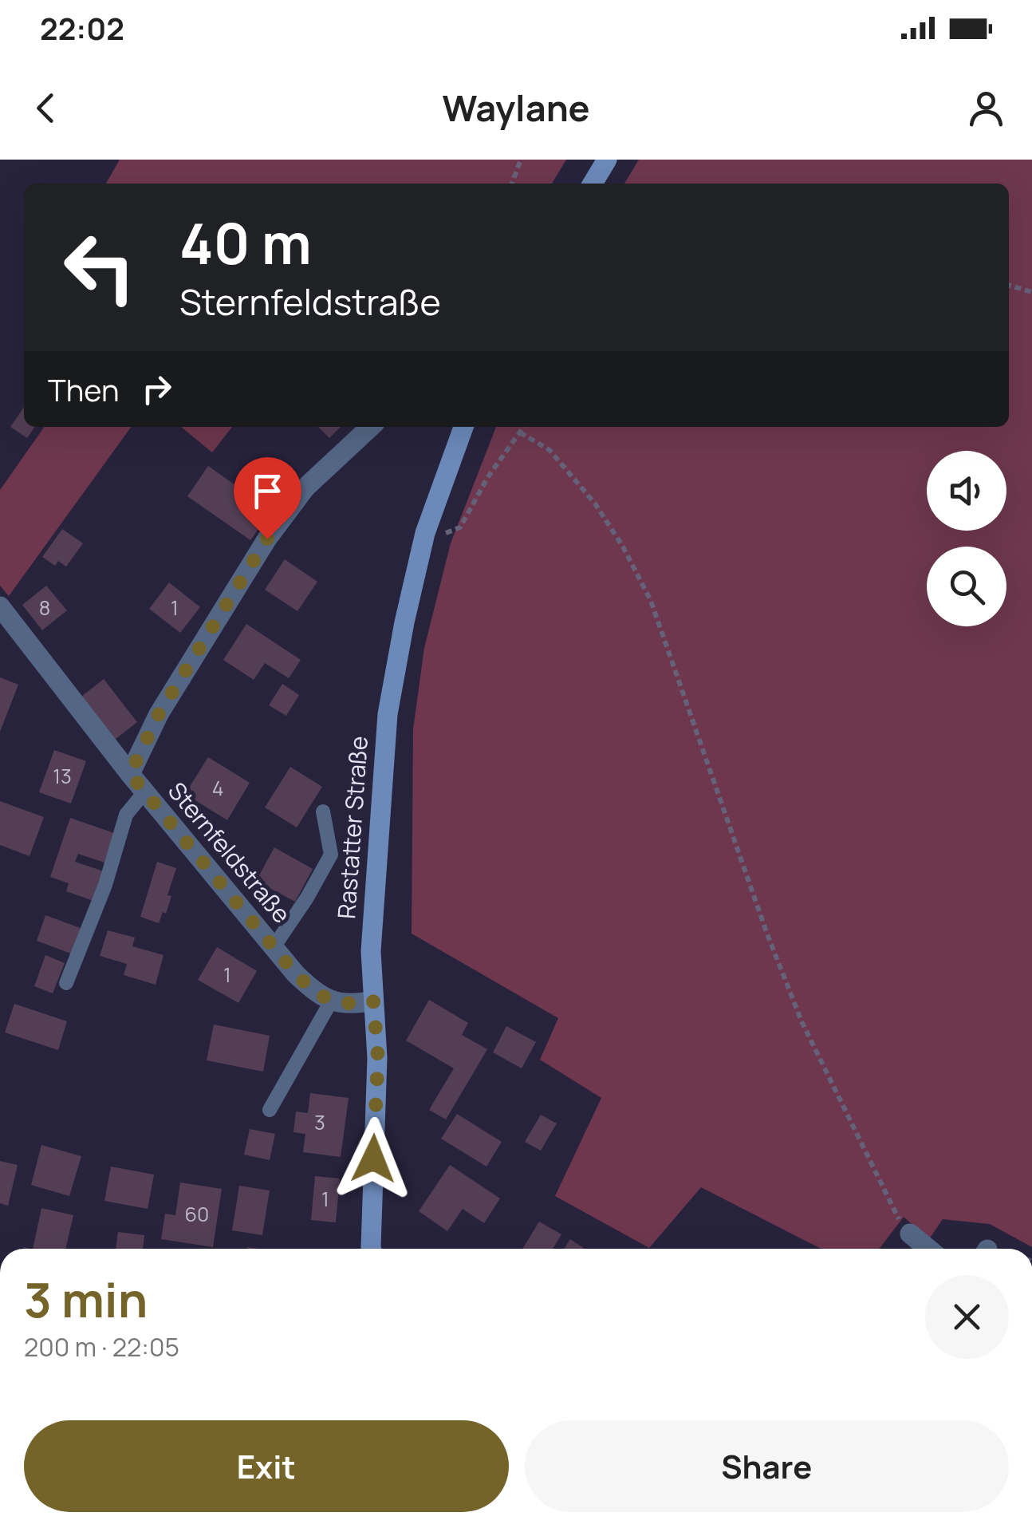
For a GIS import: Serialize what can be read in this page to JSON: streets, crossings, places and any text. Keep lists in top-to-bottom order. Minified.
{"streets":{"street":["Rastatter Straße","Sternfeldstraße"]},"house_numbers":["8","1","13","4","1","3","1","60"],"page":{"status":"22:02","header":"Waylane","turn":["40 m","Sternfeldstraße"],"then":"Then","heading":["3 min","200 m · 22:05"],"buttons":["Exit","Share"]}}
